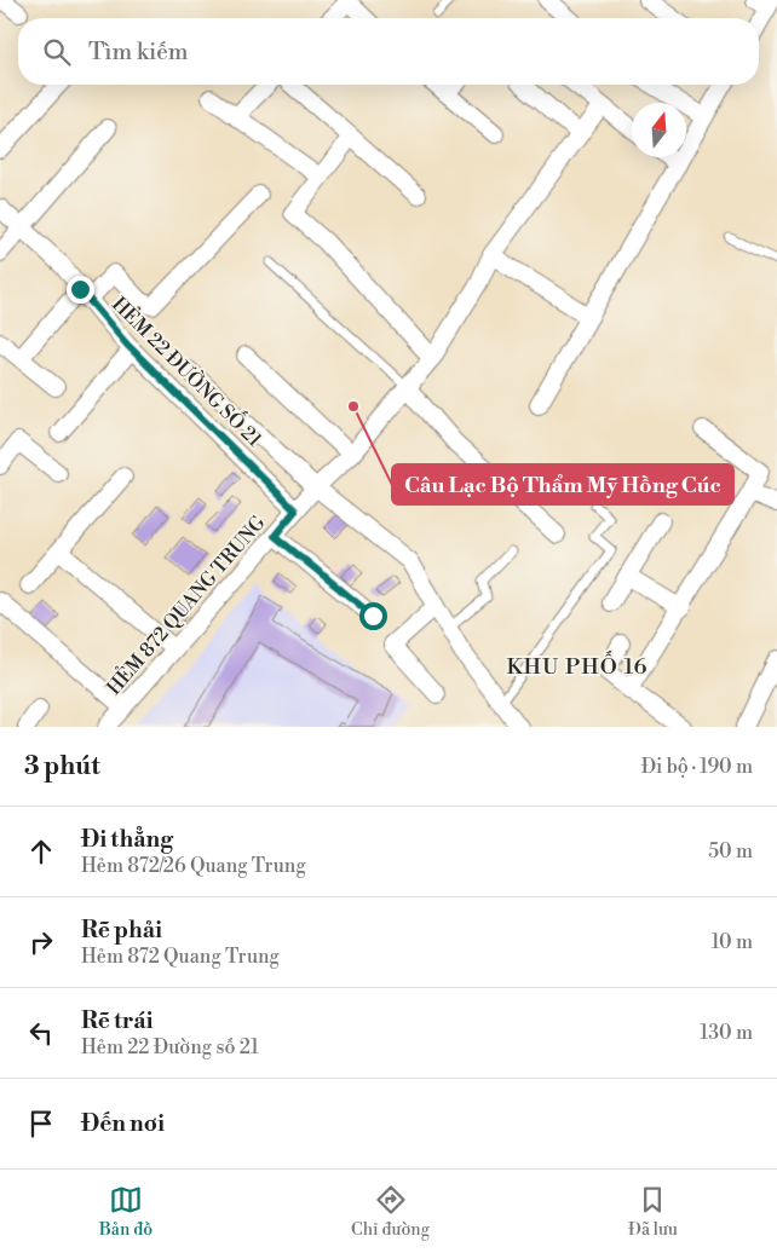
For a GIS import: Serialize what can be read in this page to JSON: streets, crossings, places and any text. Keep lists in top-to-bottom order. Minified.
{"streets":{"street":["HẺM 22 ĐƯỜNG SỐ 21","HẺM 872 QUANG TRUNG"]},"crossings":[["HẺM 22 ĐƯỜNG SỐ 21","HẺM 872 QUANG TRUNG"]],"districts":["KHU PHỐ 16"],"places":["Câu Lạc Bộ Thẩm Mỹ Hồng Cúc"],"north":"top","page":{"search":"Tìm kiếm","heading":["3 phút","Đi bộ · 190 m"],"list":[["Đi thẳng","Hẻm 872/26 Quang Trung","50 m"],["Rẽ phải","Hẻm 872 Quang Trung","10 m"],["Rẽ trái","Hẻm 22 Đường số 21","130 m"],"Đến nơi"],"nav":["Bản đồ","Chỉ đường","Đã lưu"]}}
